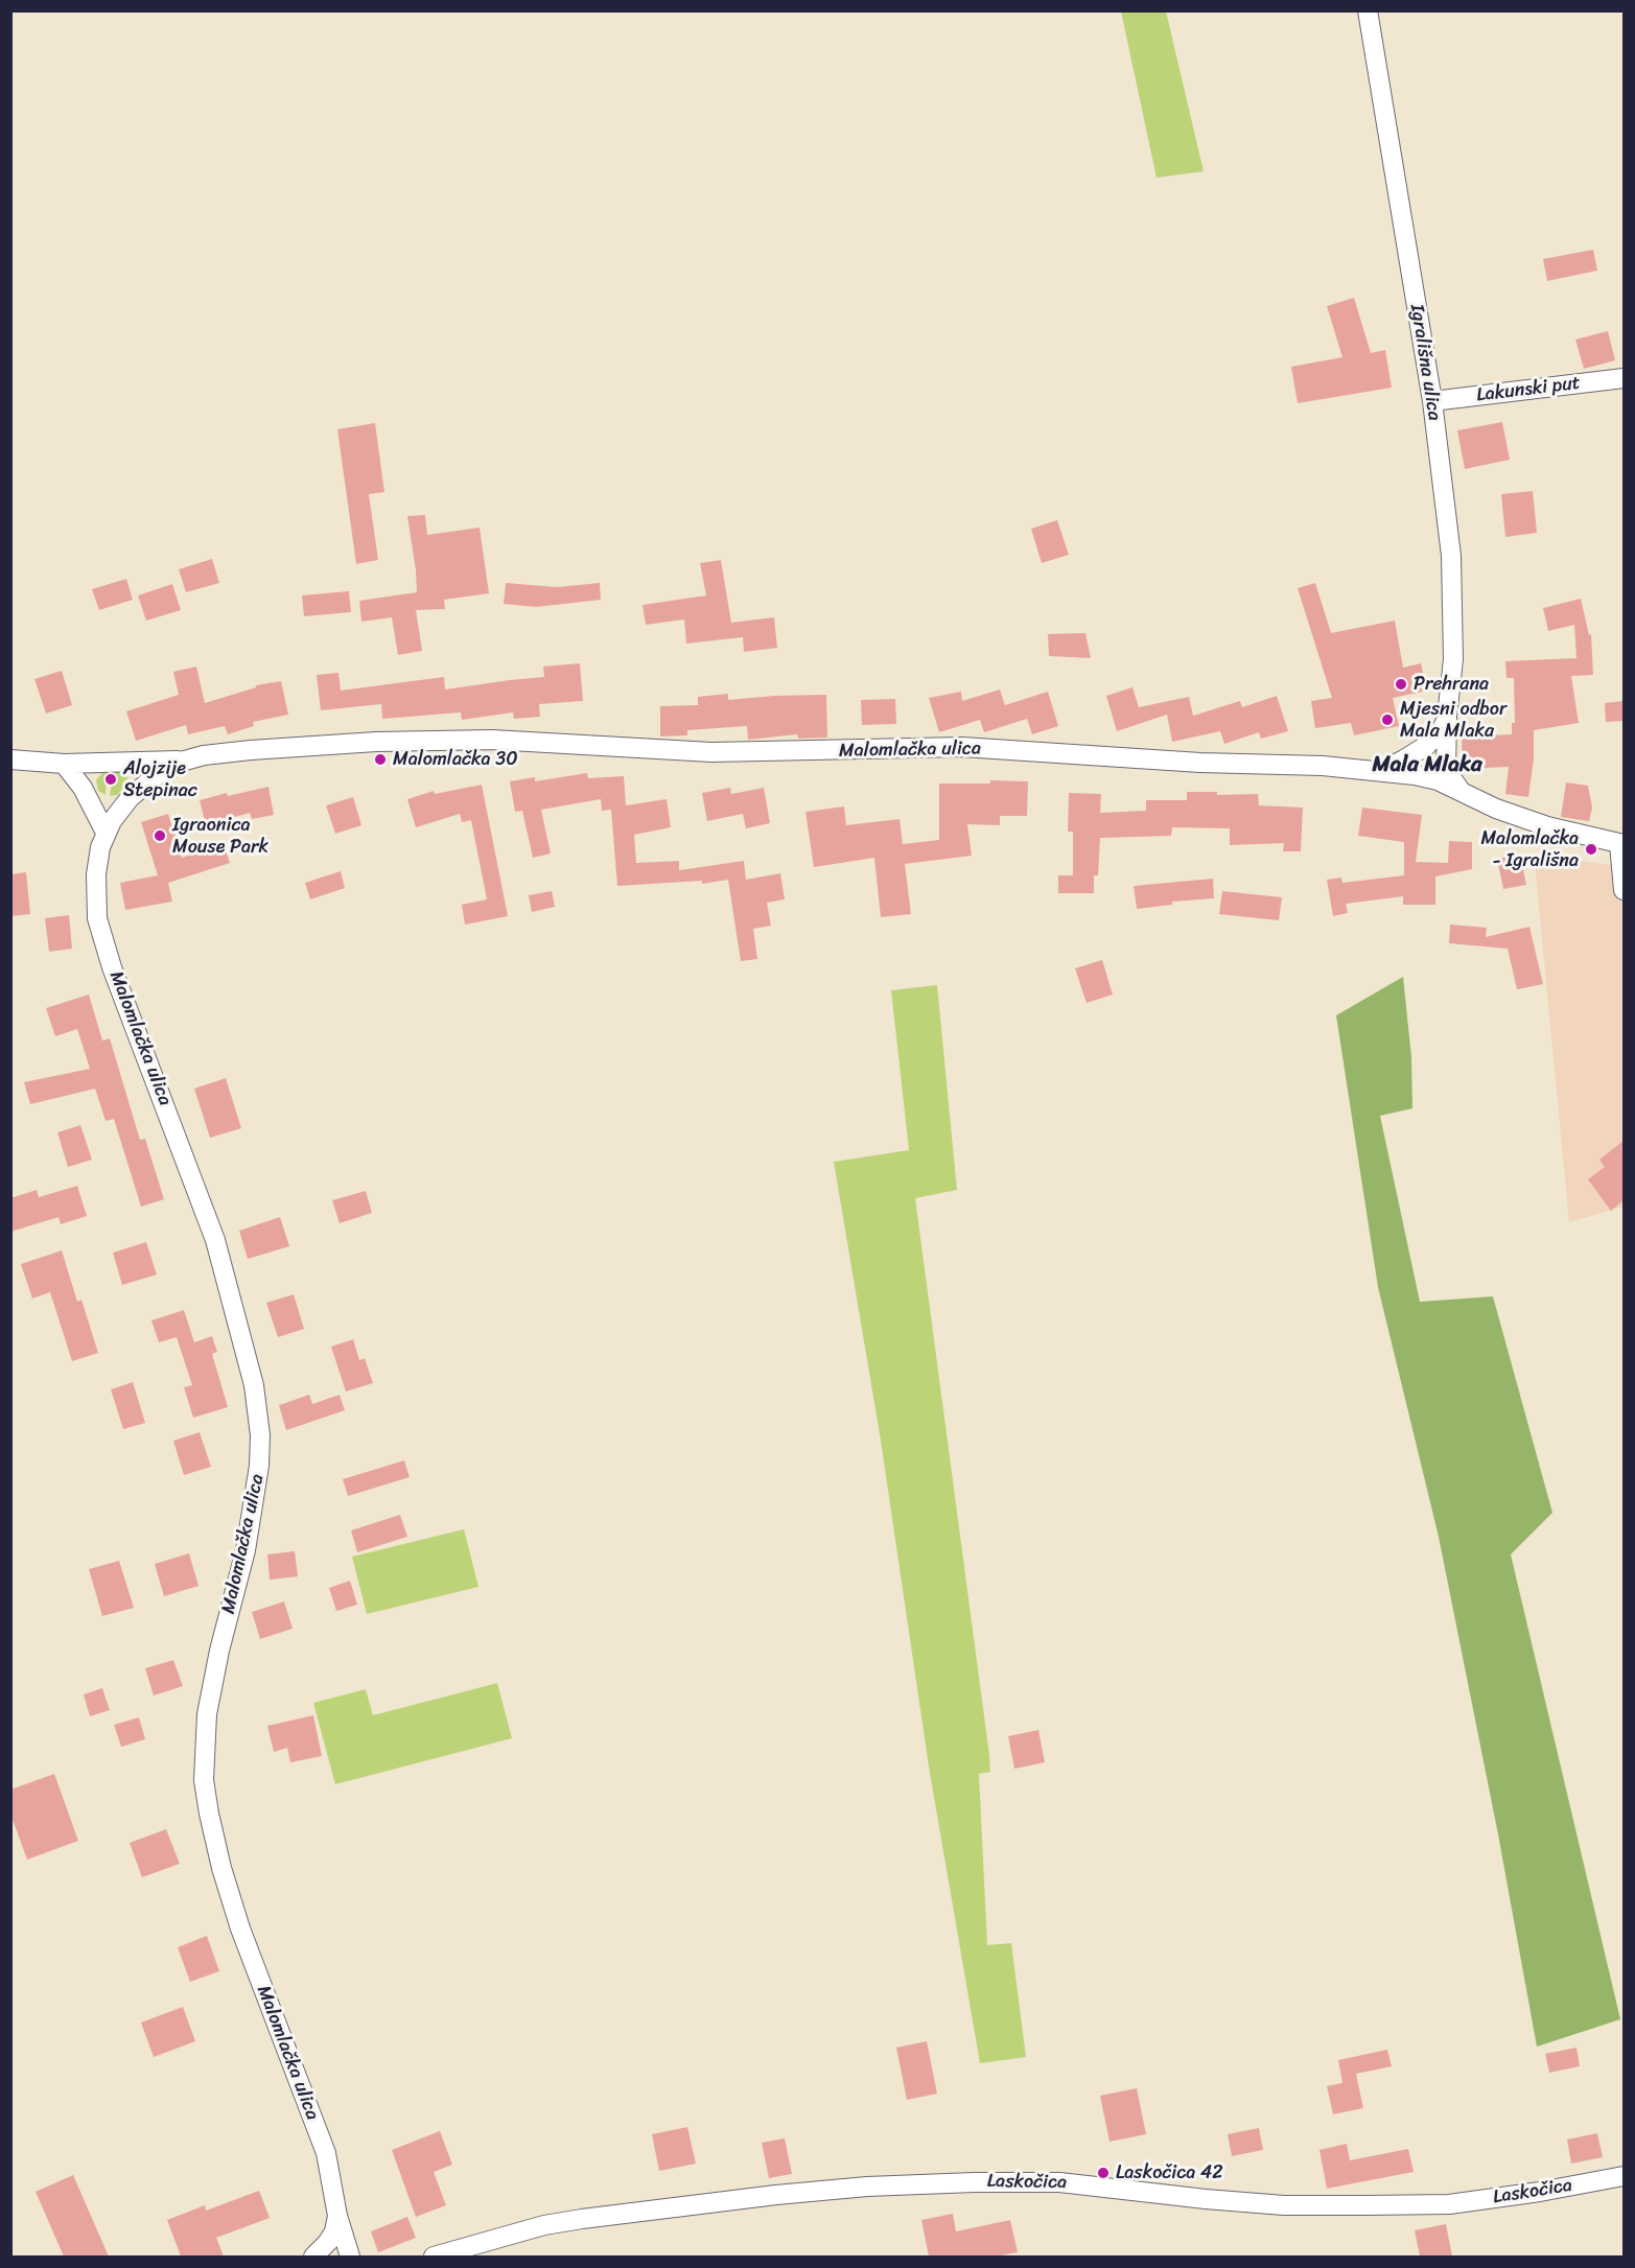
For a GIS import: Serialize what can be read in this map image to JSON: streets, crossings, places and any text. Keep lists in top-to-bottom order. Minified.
{"streets":{"street":["Igrališna ulica","Lakunski put","Malomlačka ulica","Laskočica"]},"crossings":[["Igrališna ulica","Lakunski put"],["Igrališna ulica","Malomlačka ulica"]],"districts":["Mala Mlaka"],"places":["Prehrana","Mjesni odbor Mala Mlaka","Malomlačka 30","Alojzije Stepinac","Igraonica Mouse Park","Malomlačka - Igrališna","Laskočica 42"]}
